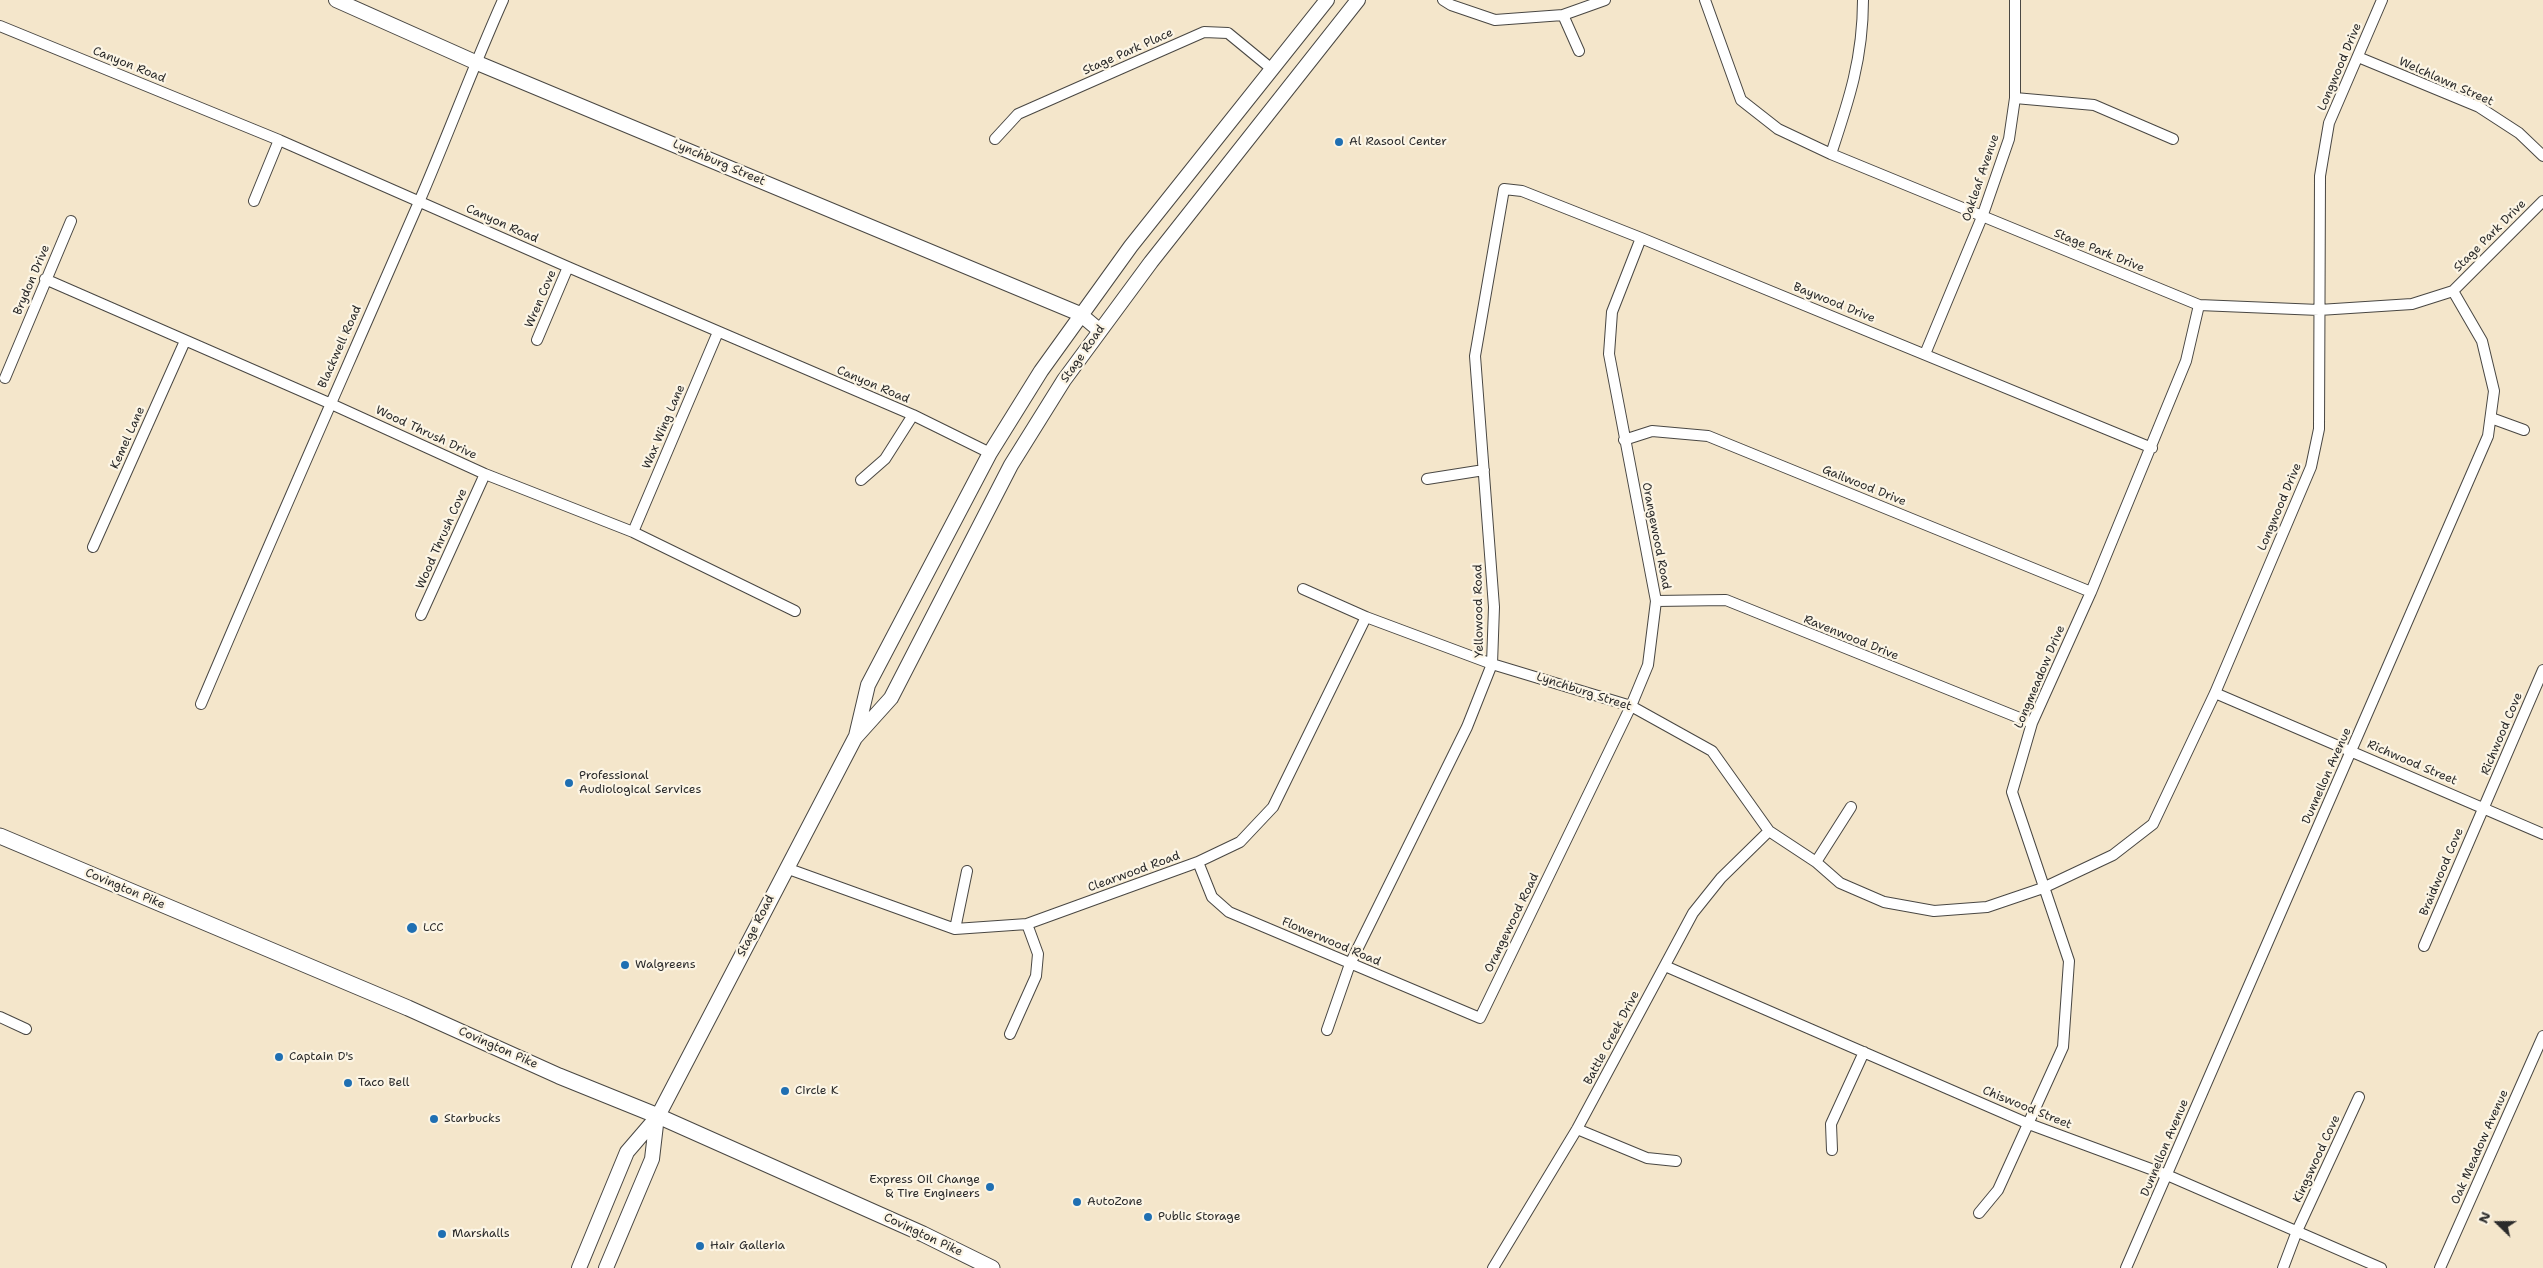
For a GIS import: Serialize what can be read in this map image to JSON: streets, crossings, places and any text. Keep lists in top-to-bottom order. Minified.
{"streets":{"main road":["Lynchburg Street","Stage Road","Covington Pike"],"street":["Stage Park Place","Canyon Road","Longwood Drive","Welchlawn Street","Oakleaf Avenue","Stage Park Drive","Brydon Drive","Wren Cove","Baywood Drive","Blackwell Road","Wax Wing Lane","Wood Thrush Drive","Kemel Lane","Gailwood Drive","Orangewood Road","Wood Thrush Cove","Yellowood Road","Ravenwood Drive","Longmeadow Drive","Richwood Cove","Richwood Street","Dunnellon Avenue","Clearwood Road","Braidwood Cove","Flowerwood Road","Battle Creek Drive","Chiswood Street","Oak Meadow Avenue","Kingswood Cove"]},"crossings":[["Stage Park Place","Stage Road"],["Canyon Road","Wren Cove"],["Canyon Road","Blackwell Road"],["Canyon Road","Stage Road"],["Canyon Road","Wax Wing Lane"],["Longwood Drive","Welchlawn Street"],["Longwood Drive","Lynchburg Street"],["Longwood Drive","Stage Park Drive"],["Longwood Drive","Longmeadow Drive"],["Longwood Drive","Richwood Street"],["Lynchburg Street","Blackwell Road"],["Lynchburg Street","Stage Road"],["Lynchburg Street","Orangewood Road"],["Lynchburg Street","Yellowood Road"],["Lynchburg Street","Longmeadow Drive"],["Lynchburg Street","Clearwood Road"],["Lynchburg Street","Battle Creek Drive"],["Oakleaf Avenue","Stage Park Drive"],["Oakleaf Avenue","Baywood Drive"],["Stage Park Drive","Longmeadow Drive"],["Stage Park Drive","Dunnellon Avenue"],["Brydon Drive","Wood Thrush Drive"],["Baywood Drive","Orangewood Road"],["Baywood Drive","Yellowood Road"],["Baywood Drive","Longmeadow Drive"],["Blackwell Road","Wood Thrush Drive"],["Stage Road","Clearwood Road"],["Stage Road","Covington Pike"],["Wax Wing Lane","Wood Thrush Drive"],["Wood Thrush Drive","Kemel Lane"],["Wood Thrush Drive","Wood Thrush Cove"],["Gailwood Drive","Orangewood Road"],["Gailwood Drive","Longmeadow Drive"],["Orangewood Road","Ravenwood Drive"],["Orangewood Road","Flowerwood Road"],["Yellowood Road","Flowerwood Road"],["Ravenwood Drive","Longmeadow Drive"],["Longmeadow Drive","Chiswood Street"],["Richwood Cove","Richwood Street"],["Richwood Cove","Braidwood Cove"],["Richwood Street","Dunnellon Avenue"],["Richwood Street","Braidwood Cove"],["Dunnellon Avenue","Chiswood Street"],["Clearwood Road","Flowerwood Road"],["Battle Creek Drive","Chiswood Street"],["Chiswood Street","Kingswood Cove"]],"places":["Al Rasool Center","Professional Audiological Services","LCC","Walgreens","Captain D's","Taco Bell","Circle K","Starbucks","Express Oil Change & Tire Engineers","AutoZone","Public Storage","Marshalls","Hair Galleria"],"north":"left"}
